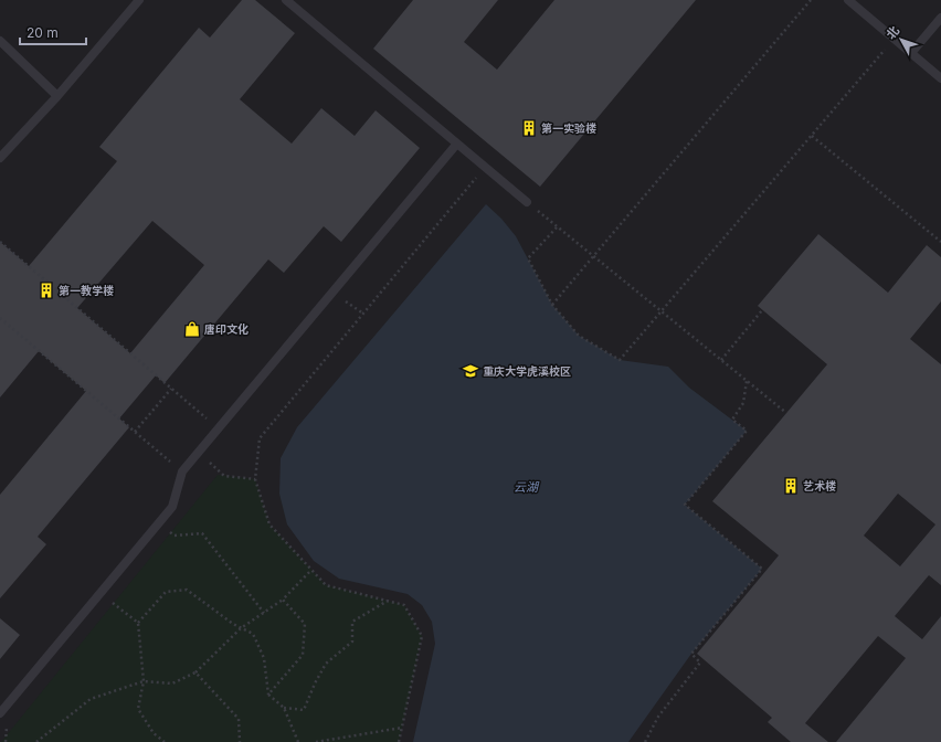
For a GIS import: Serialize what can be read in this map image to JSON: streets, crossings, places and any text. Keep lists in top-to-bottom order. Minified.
{"water":["云湖"],"places":{"building":["第一实验楼","第一教学楼","艺术楼"],"shop":["唐印文化"],"school or university":["重庆大学虎溪校区"]},"scale_bar":"20 m","north":"top left"}
